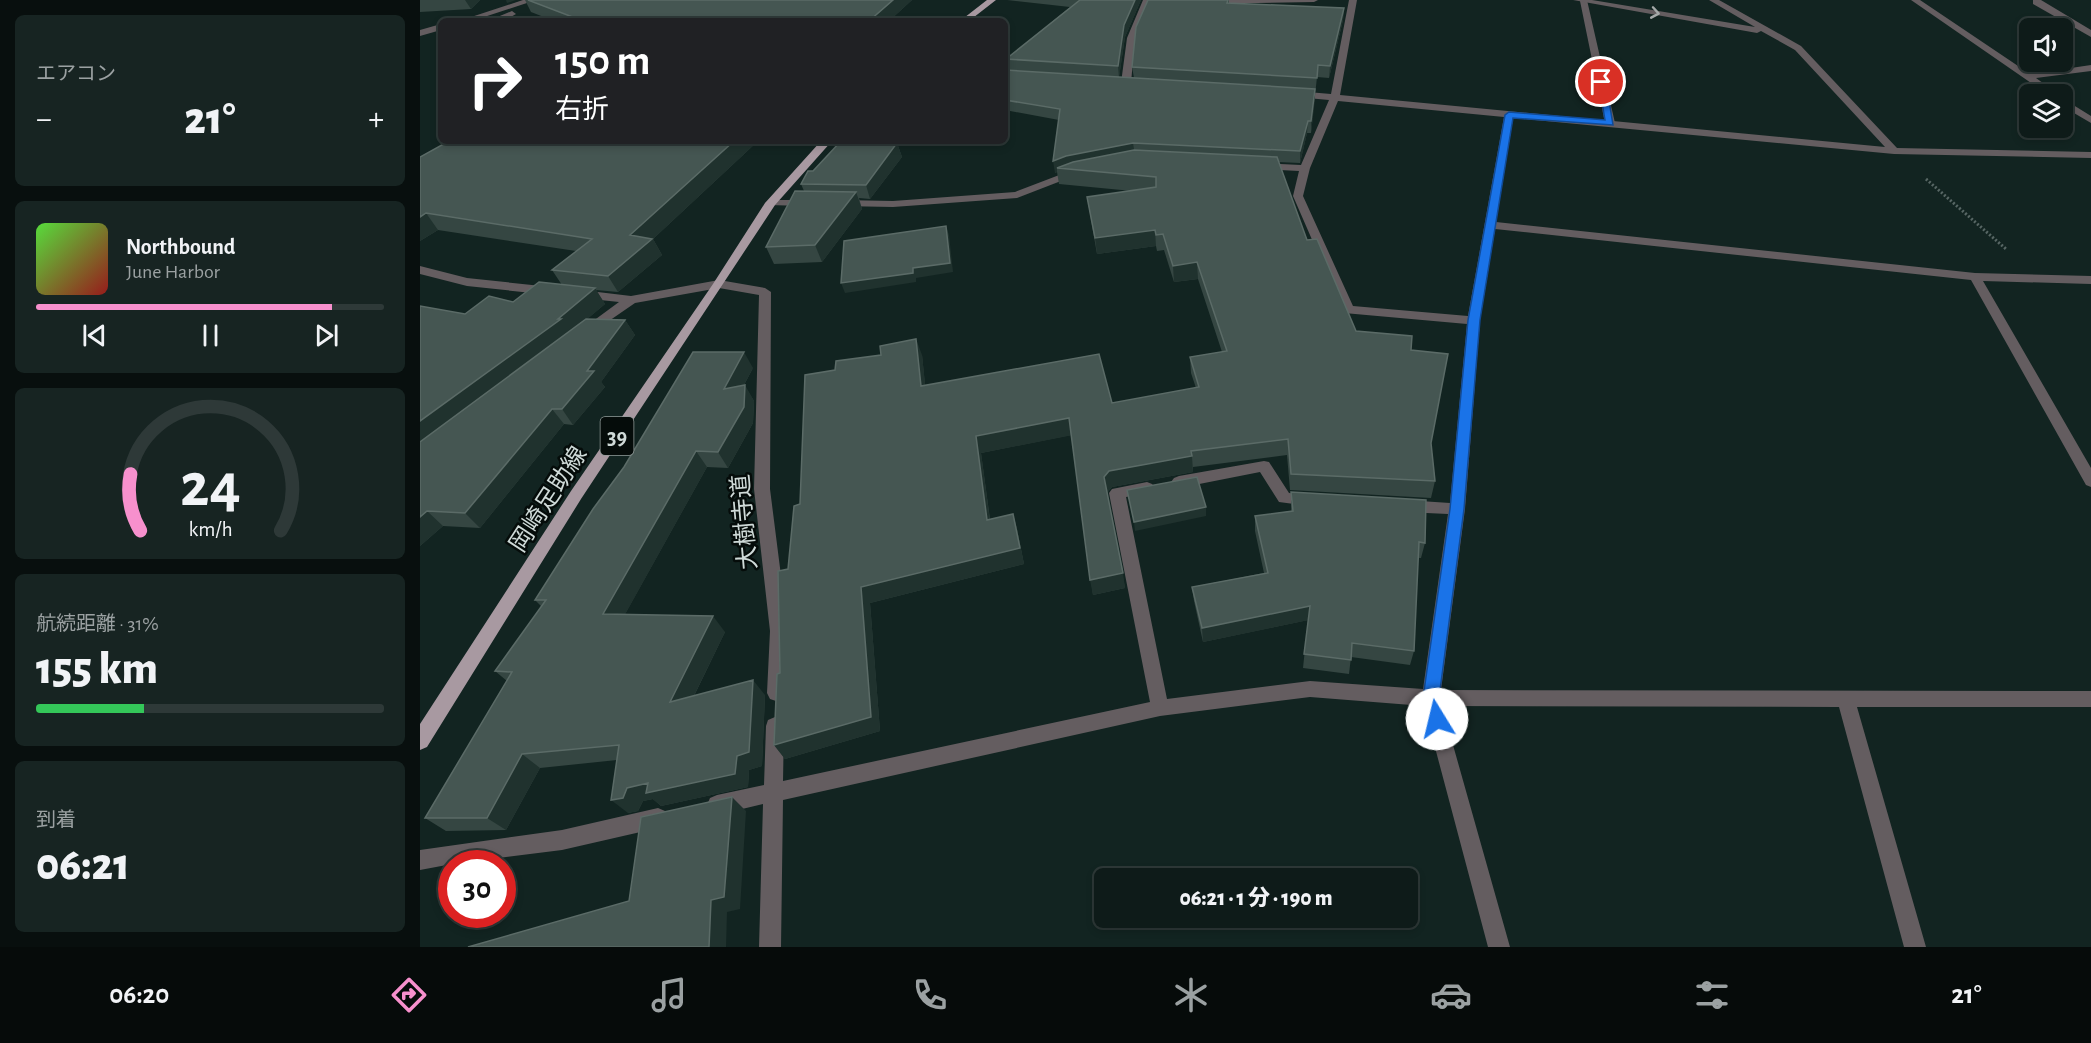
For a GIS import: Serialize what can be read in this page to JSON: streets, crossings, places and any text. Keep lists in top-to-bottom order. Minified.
{"streets":{"main road":["39","岡崎足助線"],"street":["大樹寺道"]},"crossings":[["岡崎足助線","大樹寺道"]],"page":{"tile":["エアコン",["航続距離 · 31%","155 km"],["到着","06:21"]],"turn":["150 m","右折"],"heat":["−","21°","+"],"song":["Northbound","June Harbor"],"limit":"30","trip":"06:21 · 1 分 · 190 m","tabs":["06:20","21°"],"gauge":["24","km/h"]}}
